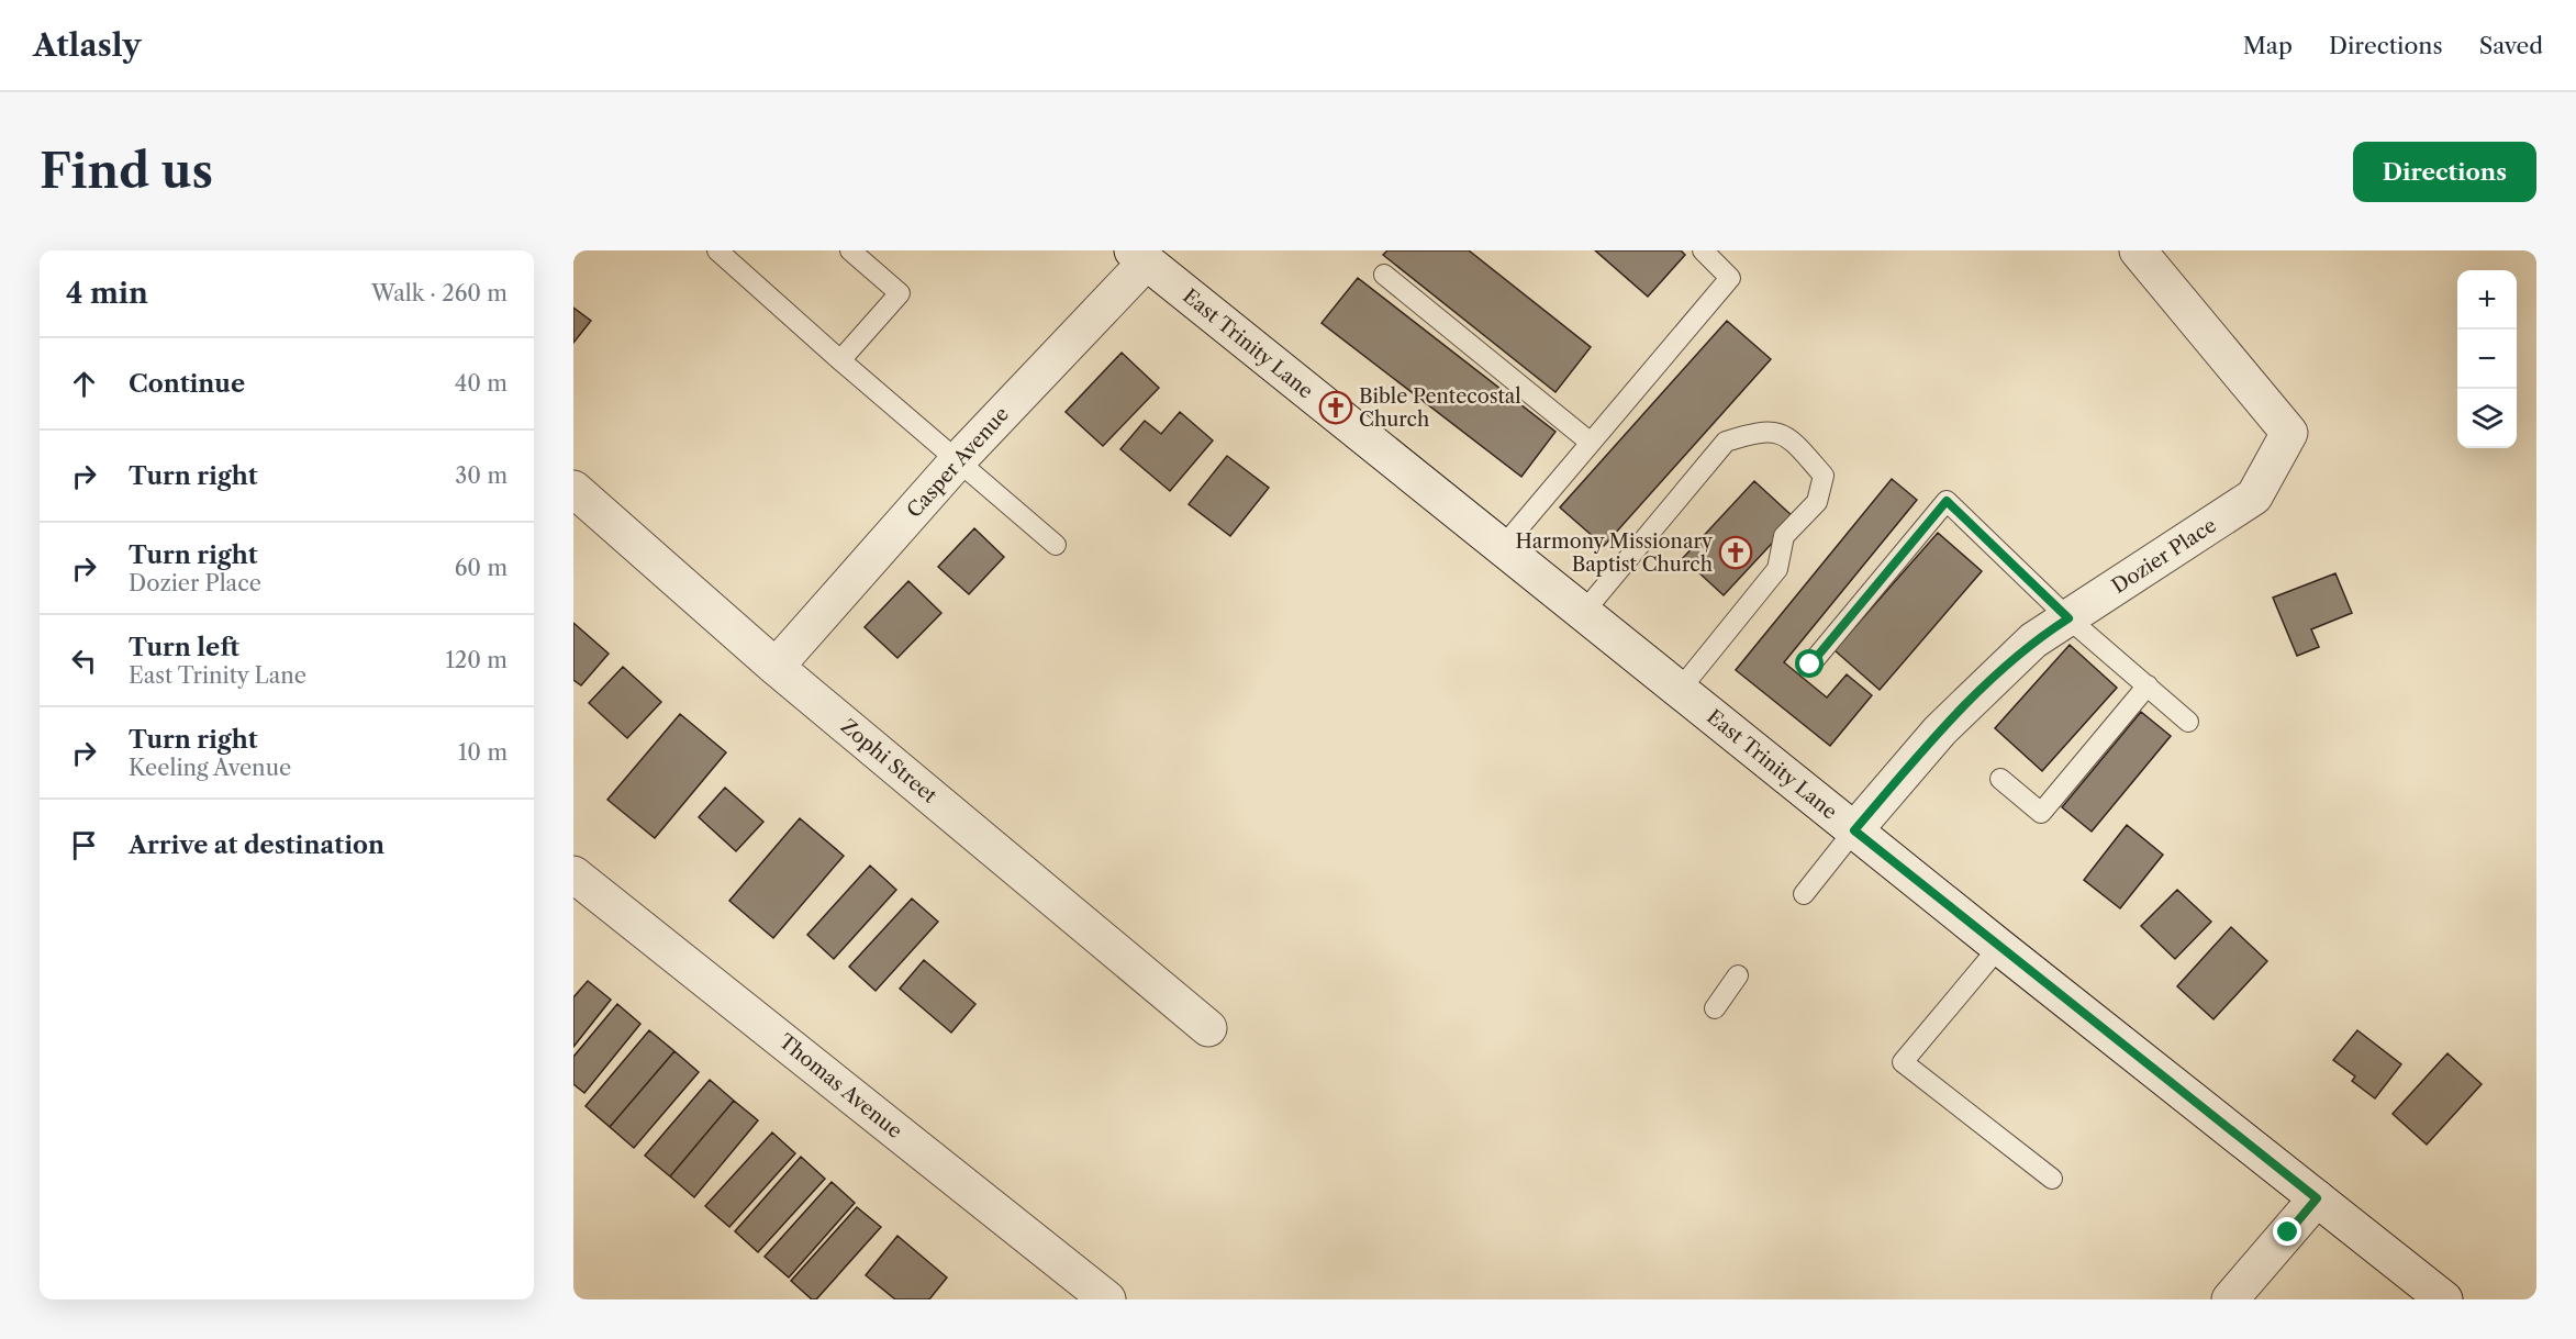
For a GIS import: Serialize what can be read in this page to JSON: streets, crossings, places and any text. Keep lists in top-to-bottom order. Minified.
{"streets":{"street":["East Trinity Lane","Casper Avenue","Dozier Place","Zophi Street","Thomas Avenue"]},"crossings":[["East Trinity Lane","Casper Avenue"],["East Trinity Lane","Dozier Place"],["Casper Avenue","Zophi Street"]],"places":{"church":["Bible Pentecostal Church","Harmony Missionary Baptist Church"]},"page":{"header":"Atlasly","nav":["Map","Directions","Saved"],"buttons":"Directions","title":"Find us","heading":["4 min","Walk · 260 m"],"map_buttons":["+","−"],"list":[["Continue","40 m"],["Turn right","30 m"],["Turn right","Dozier Place","60 m"],["Turn left","East Trinity Lane","120 m"],["Turn right","Keeling Avenue","10 m"],"Arrive at destination"]}}
